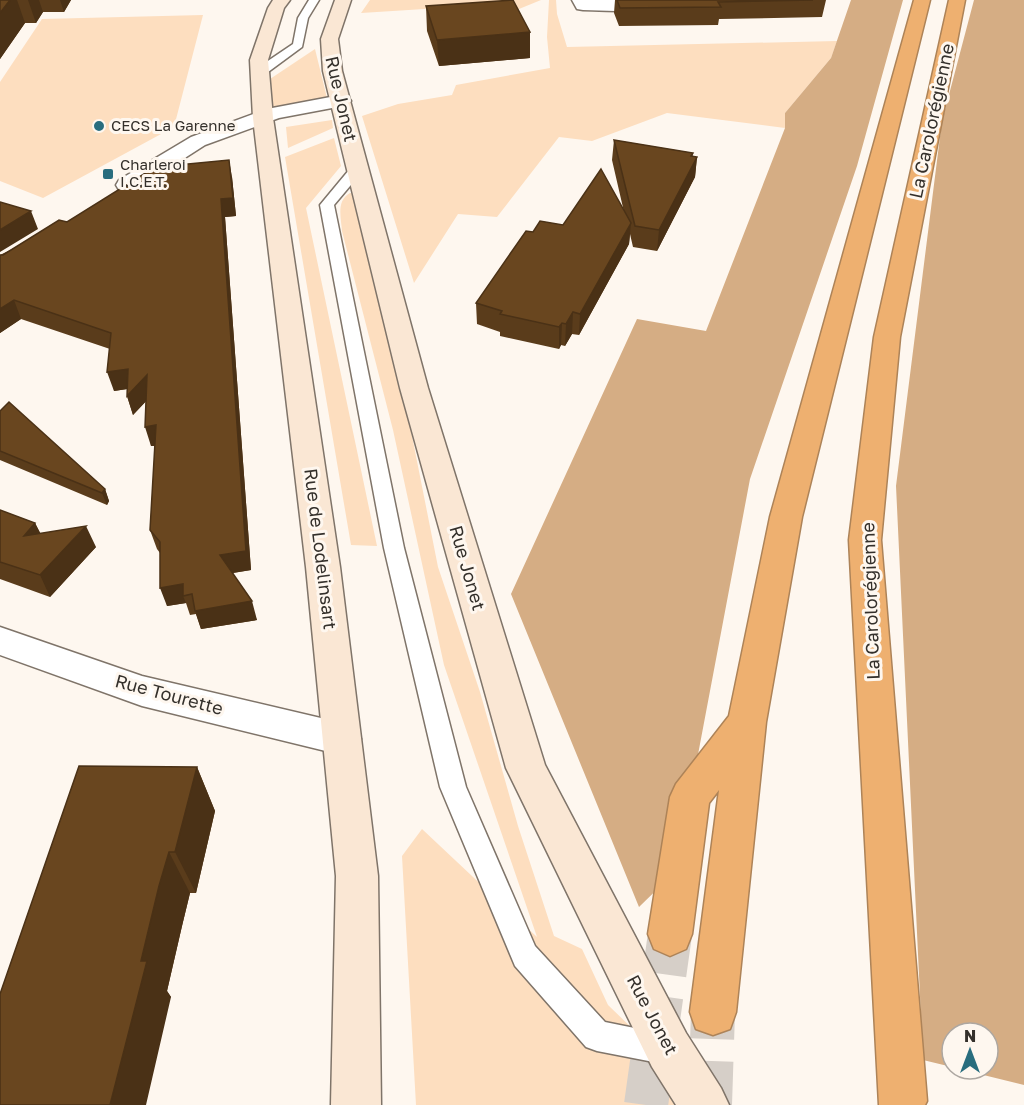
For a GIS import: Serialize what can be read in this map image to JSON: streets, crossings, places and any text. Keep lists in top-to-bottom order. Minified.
{"streets":{"highway":["La Carolorégienne"],"street":["Rue Jonet","Rue de Lodelinsart","Rue Tourette"]},"crossings":[["Rue de Lodelinsart","Rue Tourette"]],"places":{"other":["CECS La Garenne"],"transit":["Charleroi I.C.E.T."]},"north":"top"}
